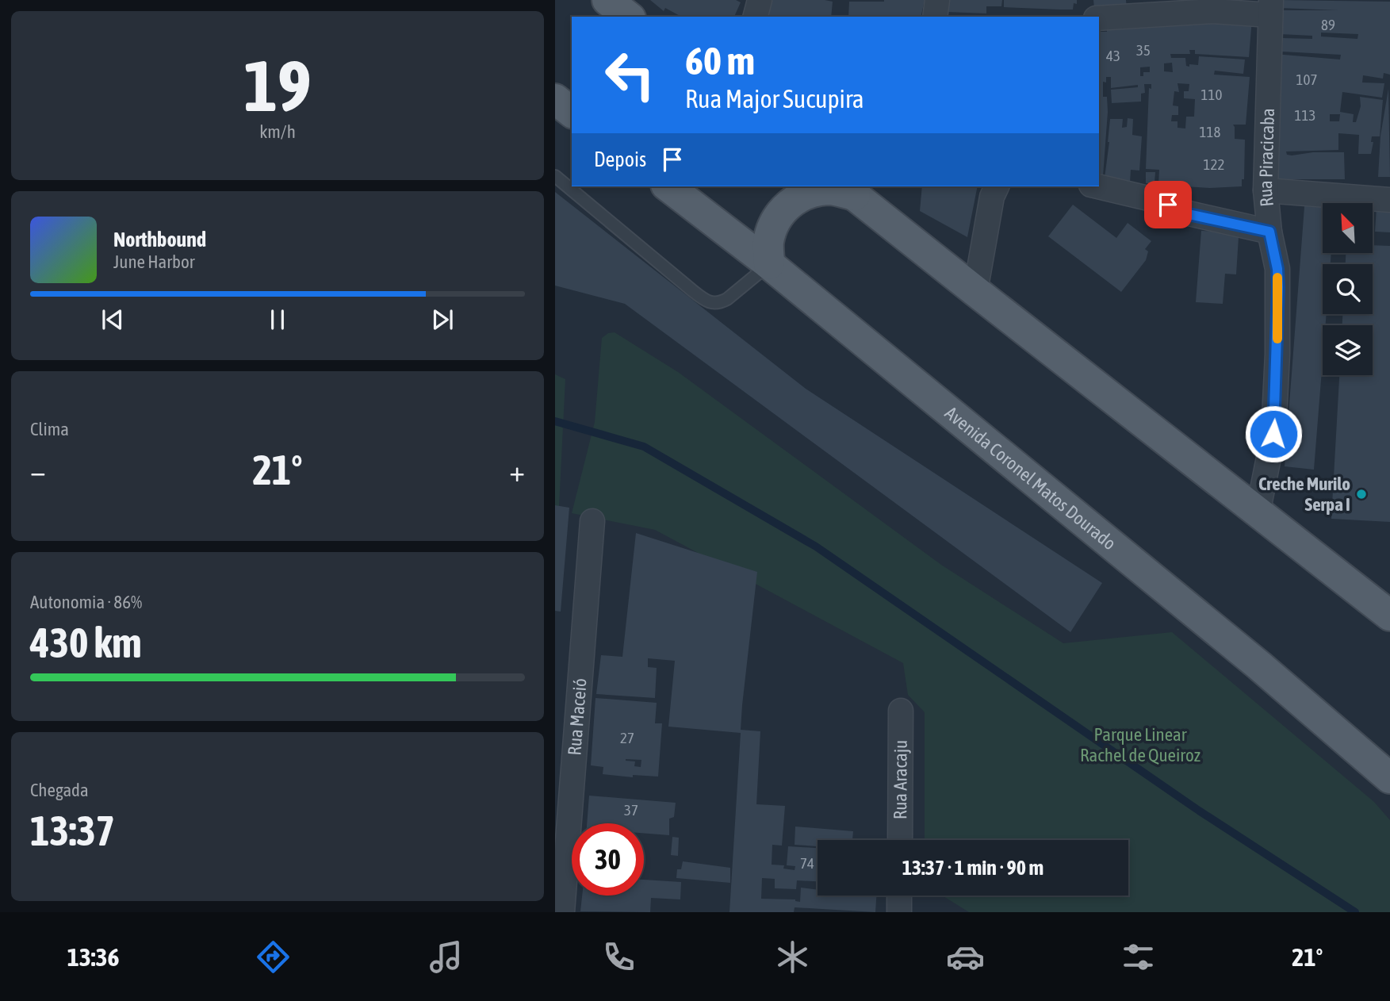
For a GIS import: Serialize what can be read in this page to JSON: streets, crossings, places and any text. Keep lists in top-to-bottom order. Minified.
{"streets":{"main road":["Avenida Coronel Matos Dourado"],"street":["Rua Piracicaba","Rua Maceió","Rua Aracaju"]},"parks":["Parque Linear Rachel de Queiroz"],"places":["Creche Murilo Serpa I"],"house_numbers":["89","35","43","107","110","113","118","122","27","37","74"],"north":"top left","page":{"tile":[["19","km/h"],"Clima",["Autonomia · 86%","430 km"],["Chegada","13:37"]],"turn":["60 m","Rua Major Sucupira"],"then":"Depois","song":["Northbound","June Harbor"],"heat":["−","21°","+"],"limit":"30","trip":"13:37 · 1 min · 90 m","tabs":["13:36","21°"]}}
